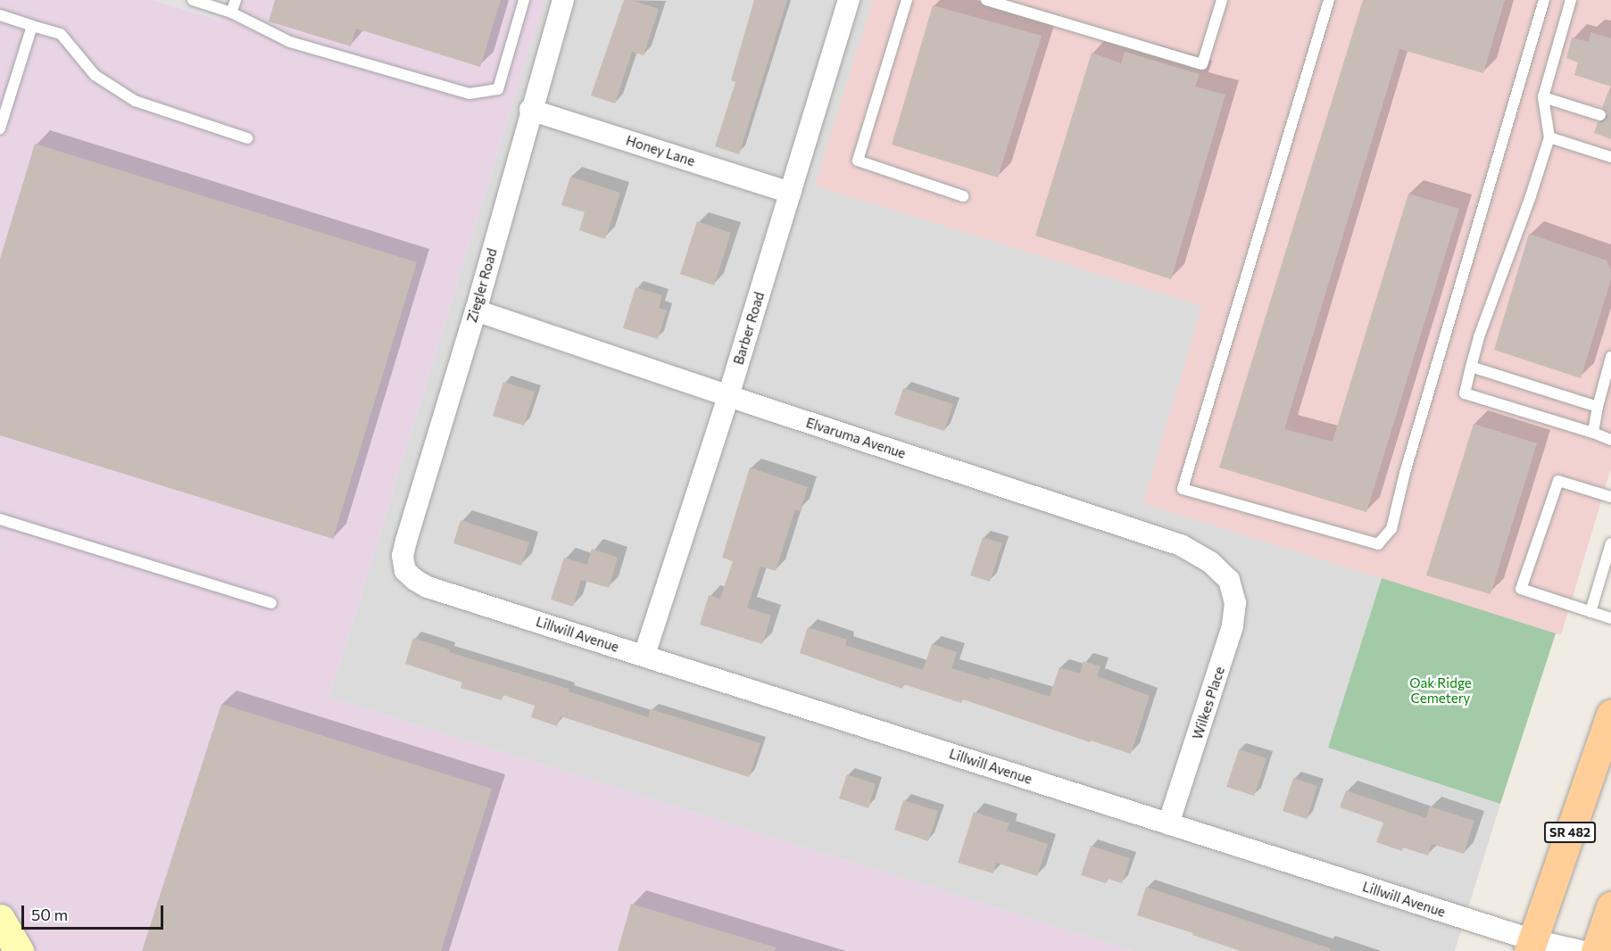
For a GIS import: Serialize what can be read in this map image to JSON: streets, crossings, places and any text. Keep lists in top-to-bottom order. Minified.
{"streets":{"main road":["SR 482"],"street":["Honey Lane","Ziegler Road","Barber Road","Elvaruma Avenue","Lillwill Avenue","Wilkes Place"]},"crossings":[["Honey Lane","Ziegler Road"],["Honey Lane","Barber Road"],["Ziegler Road","Elvaruma Avenue"],["Ziegler Road","Lillwill Avenue"],["Barber Road","Elvaruma Avenue"],["Barber Road","Lillwill Avenue"],["Elvaruma Avenue","Wilkes Place"],["Lillwill Avenue","Wilkes Place"],["Lillwill Avenue","SR 482"]],"parks":["Oak Ridge Cemetery"],"scale_bar":"50 m"}
